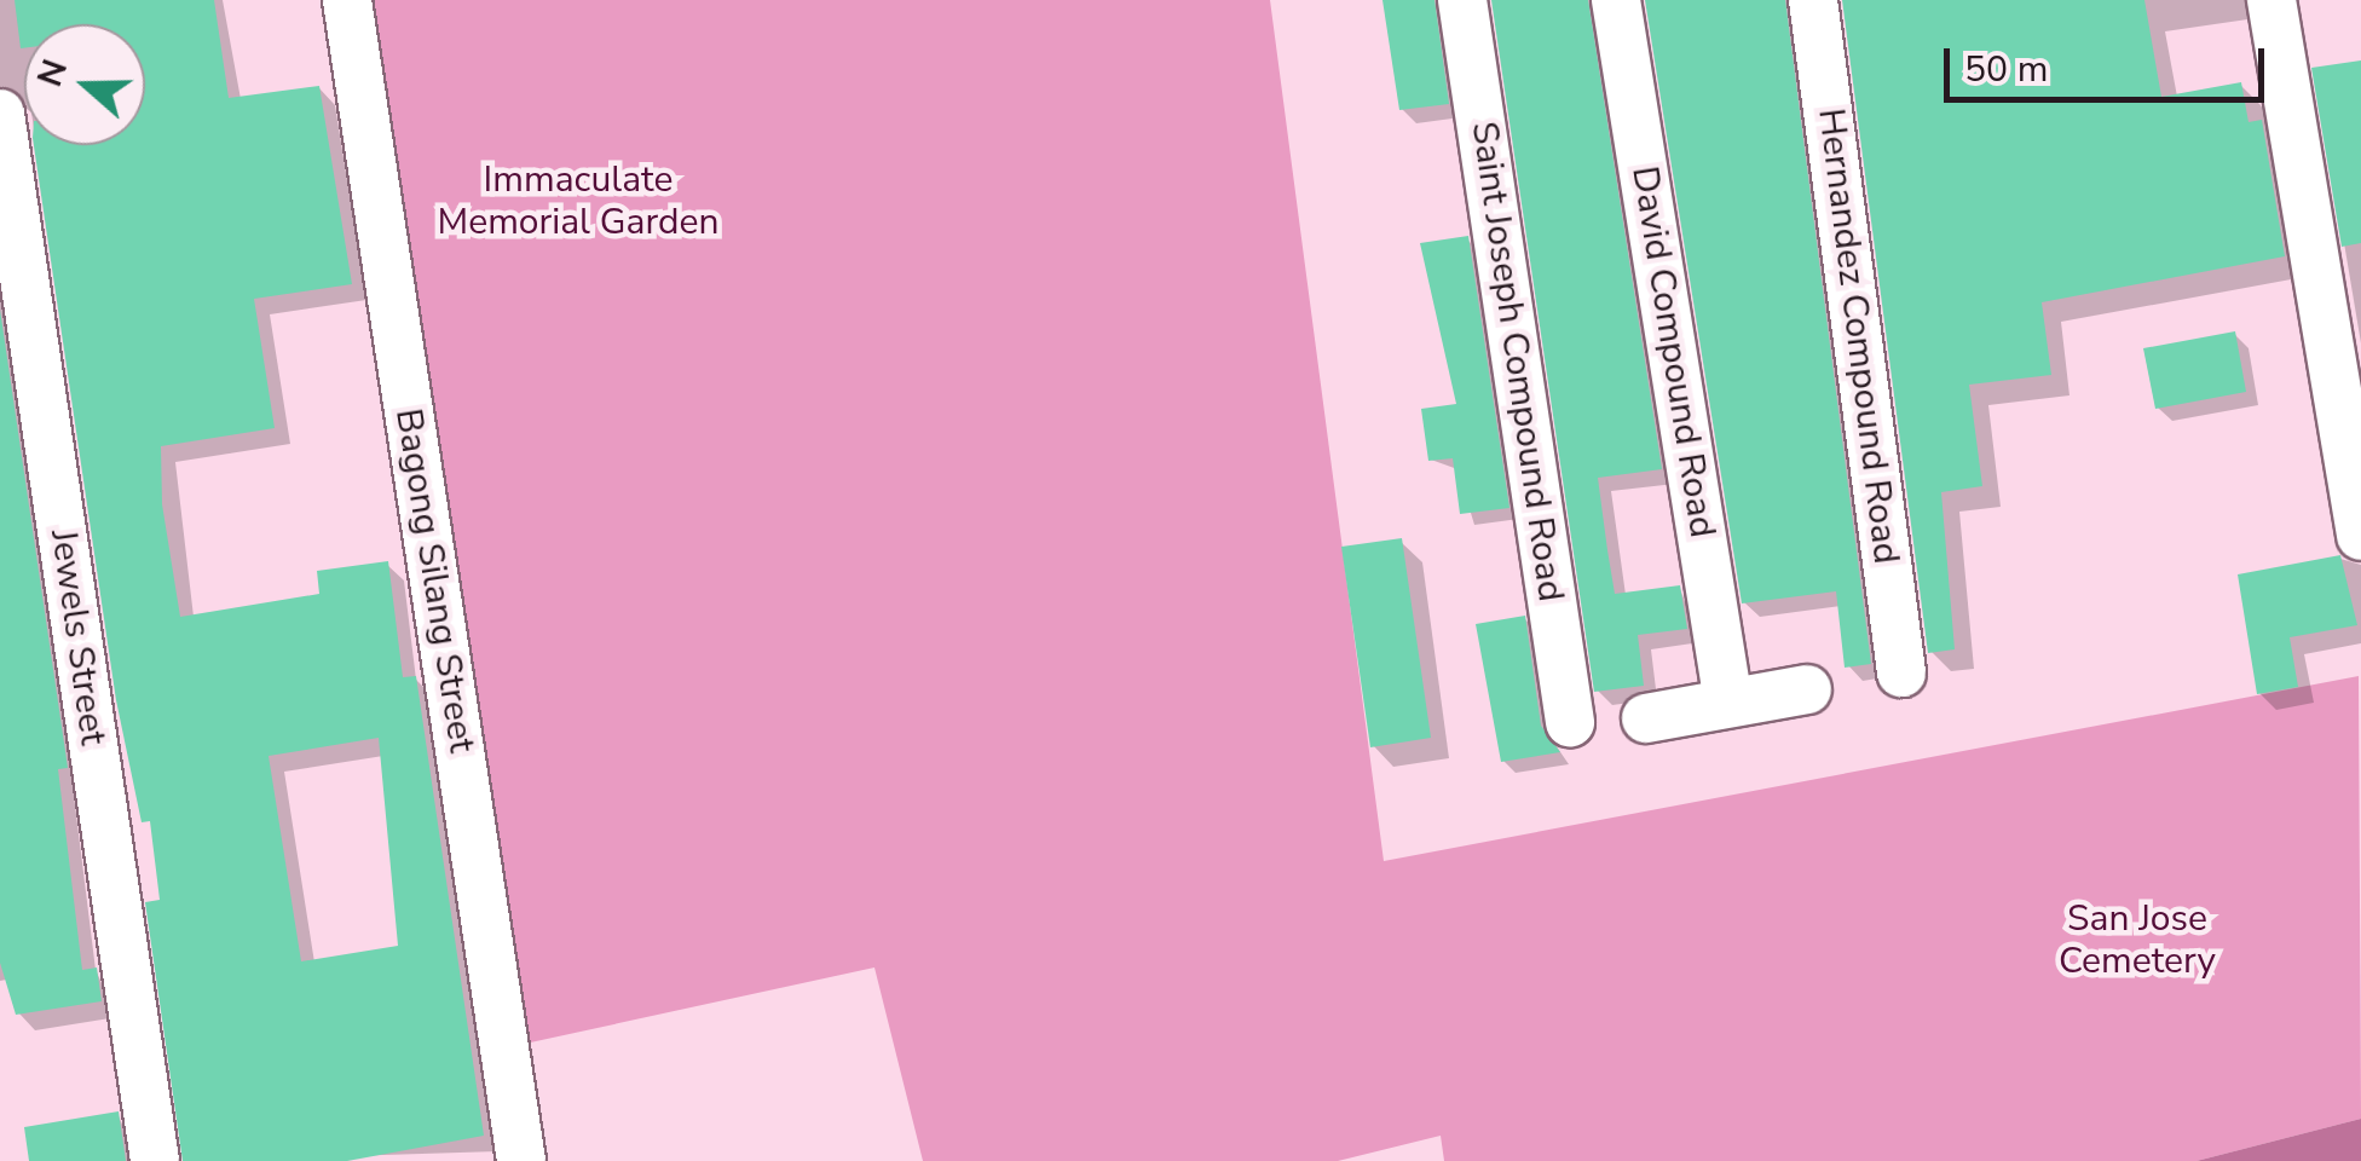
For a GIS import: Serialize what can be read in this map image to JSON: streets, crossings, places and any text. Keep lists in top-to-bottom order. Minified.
{"streets":{"street":["Hernandez Compound Road","David Compound Road","Saint Joseph Compound Road","Bagong Silang Street","Jewels Street"]},"parks":["Immaculate Memorial Garden","San Jose Cemetery"],"scale_bar":"50 m","north":"left"}
